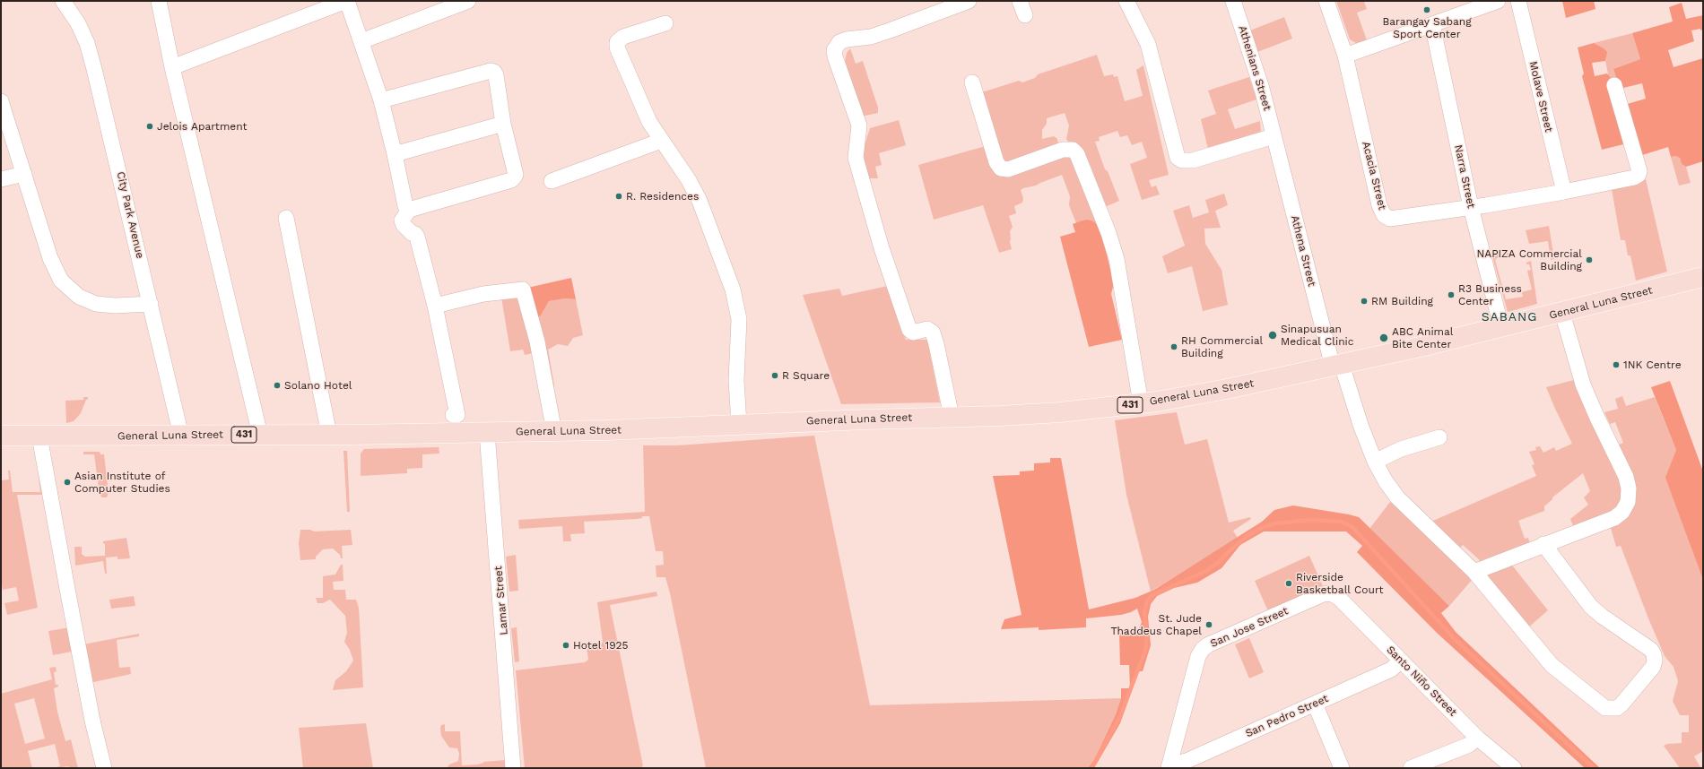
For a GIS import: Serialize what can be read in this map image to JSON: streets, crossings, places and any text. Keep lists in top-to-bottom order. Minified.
{"streets":{"main road":["General Luna Street","431"],"street":["Athenians Street","Molave Street","Acacia Street","Narra Street","City Park Avenue","Athena Street","Lamar Street","San Jose Street","Santo Niño Street","San Pedro Street"]},"crossings":[["Athenians Street","Athena Street"],["Molave Street","Acacia Street"],["Acacia Street","Narra Street"],["Narra Street","General Luna Street"],["City Park Avenue","General Luna Street"],["Athena Street","General Luna Street"],["General Luna Street","Lamar Street"],["San Jose Street","Santo Niño Street"],["San Jose Street","San Pedro Street"],["Santo Niño Street","San Pedro Street"]],"districts":["SABANG"],"places":["Barangay Sabang Sport Center","Jelois Apartment","R. Residences","NAPIZA Commercial Building","R3 Business Center","RM Building","Sinapusuan Medical Clinic","ABC Animal Bite Center","RH Commercial Building","1NK Centre","R Square","Solano Hotel","Asian Institute of Computer Studies","Riverside Basketball Court","St. Jude Thaddeus Chapel","Hotel 1925"]}
